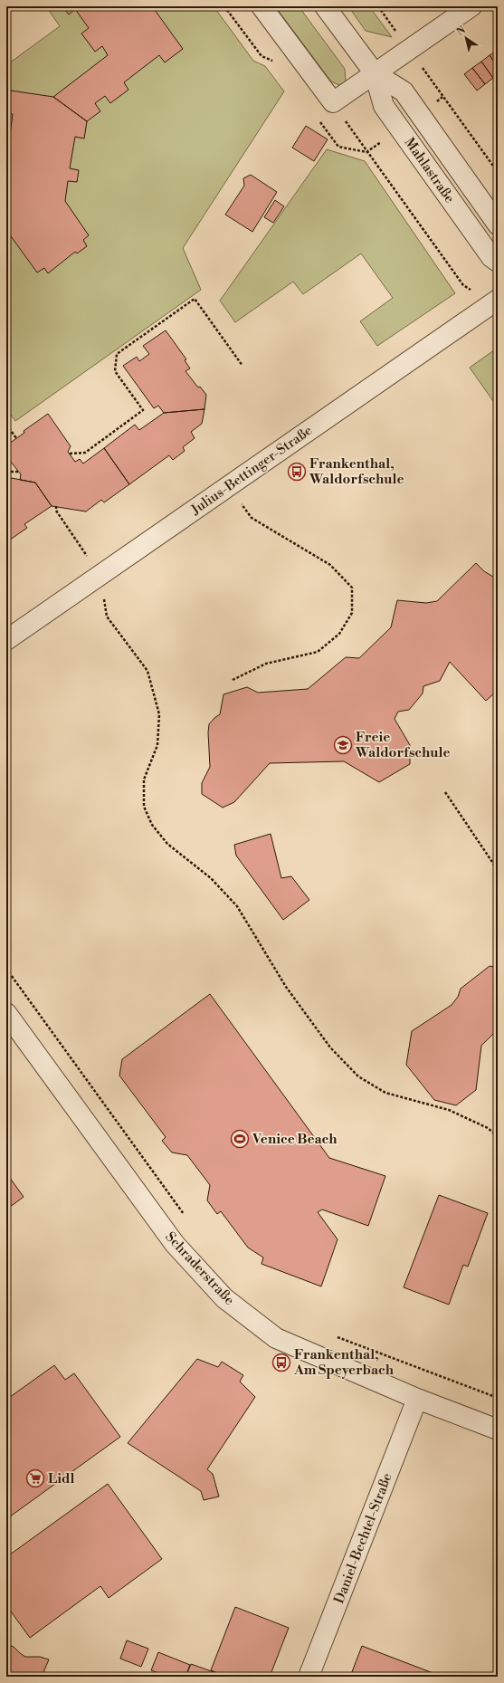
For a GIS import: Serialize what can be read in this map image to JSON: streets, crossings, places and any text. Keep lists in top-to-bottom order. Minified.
{"streets":{"street":["Mahlastraße","Julius-Bettinger-Straße","Schraderstraße","Daniel-Bechtel-Straße"]},"crossings":[["Schraderstraße","Daniel-Bechtel-Straße"]],"places":{"bus stop":["Frankenthal, Waldorfschule","Frankenthal, Am Speyerbach"],"school or university":["Freie Waldorfschule"],"sports":["Venice Beach"],"supermarket":["Lidl"]},"north":"top left"}
